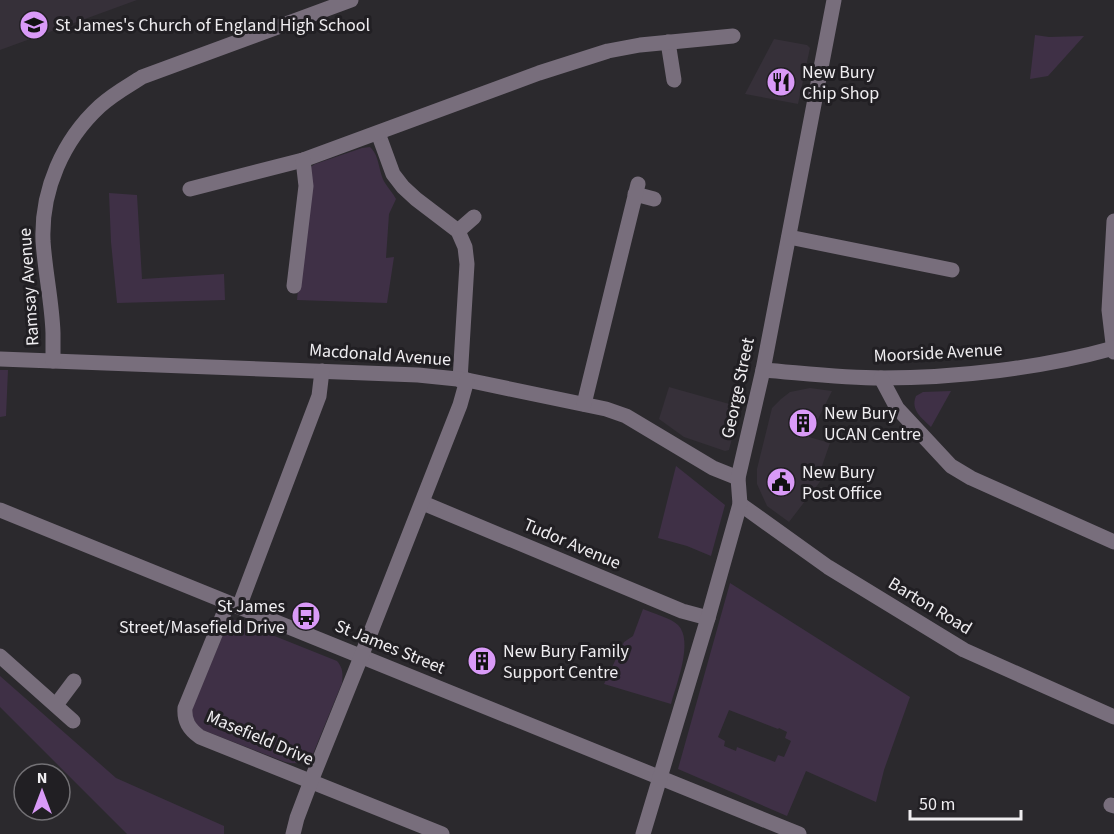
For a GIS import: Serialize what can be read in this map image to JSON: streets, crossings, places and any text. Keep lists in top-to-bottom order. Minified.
{"streets":{"street":["Ramsay Avenue","Moorside Avenue","Macdonald Avenue","George Street","Tudor Avenue","Barton Road","St James Street","Masefield Drive"]},"crossings":[["Ramsay Avenue","Macdonald Avenue"],["Moorside Avenue","George Street"],["Macdonald Avenue","George Street"],["Macdonald Avenue","Masefield Drive"],["George Street","Tudor Avenue"],["George Street","Barton Road"],["George Street","St James Street"],["St James Street","Masefield Drive"]],"places":{"school or university":["St James's Church of England High School"],"restaurant":["New Bury Chip Shop"],"building":["New Bury UCAN Centre","New Bury Family Support Centre"],"public building":["New Bury Post Office"],"bus stop":["St James Street/Masefield Drive"]},"scale_bar":"50 m","north":"top"}
